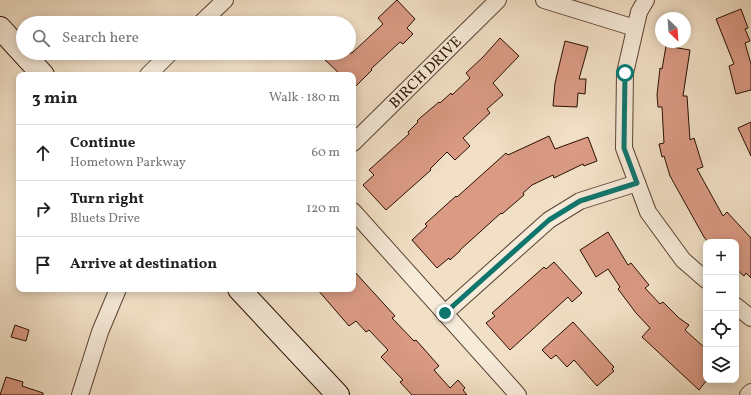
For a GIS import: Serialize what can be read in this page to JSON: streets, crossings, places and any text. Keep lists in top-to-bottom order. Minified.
{"streets":{"street":["BIRCH DRIVE"]},"north":"bottom right","page":{"search":"Search here","heading":["3 min","Walk · 180 m"],"list":[["Continue","Hometown Parkway","60 m"],["Turn right","Bluets Drive","120 m"],"Arrive at destination"],"map_buttons":["+","−"]}}
